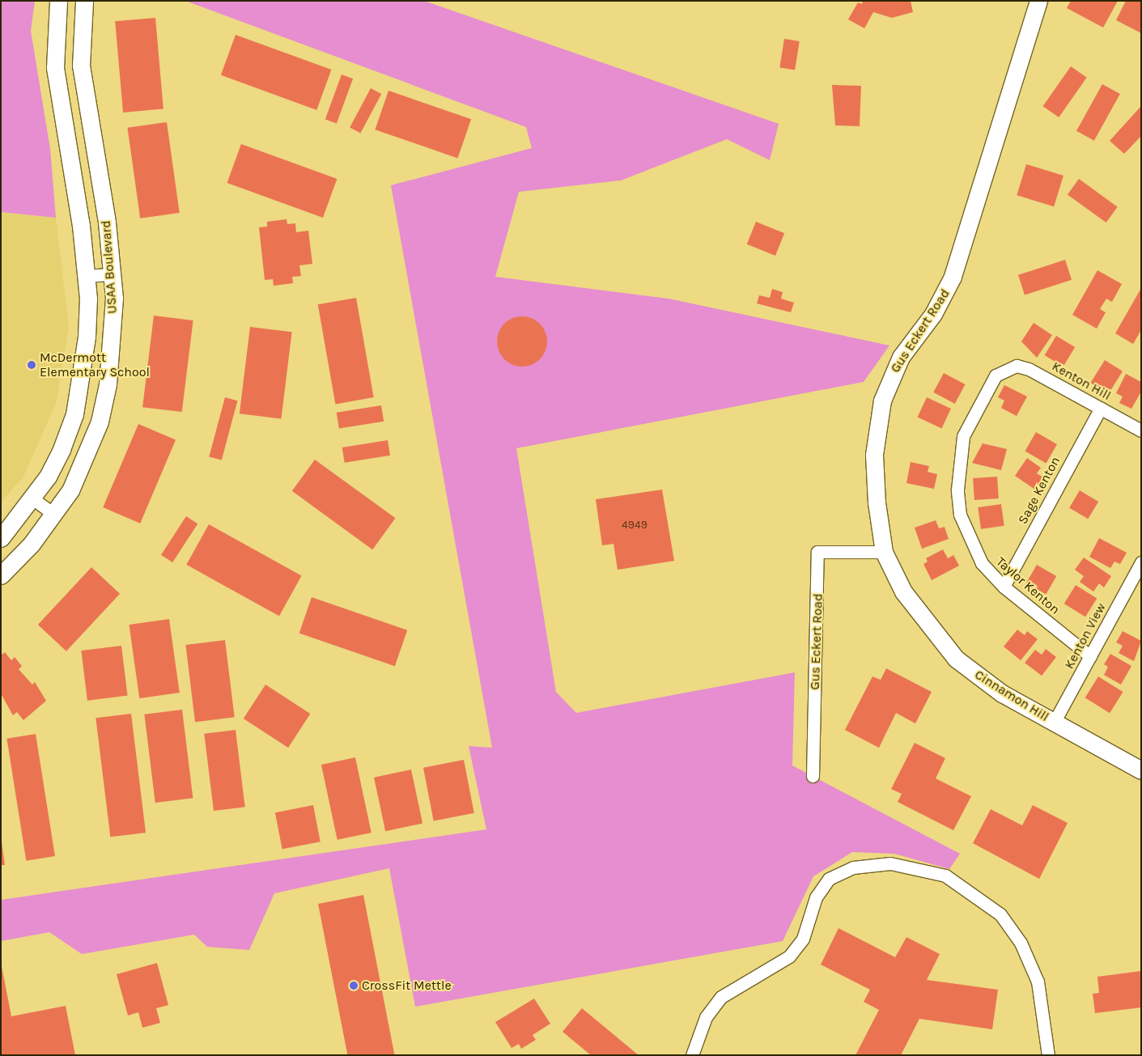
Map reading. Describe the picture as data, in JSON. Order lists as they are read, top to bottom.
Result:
{
  "streets": {
    "street": [
      "USAA Boulevard",
      "Gus Eckert Road",
      "Kenton Hill",
      "Sage Kenton",
      "Taylor Kenton",
      "Kenton View",
      "Cinnamon Hill"
    ]
  },
  "crossings": [
    ["Gus Eckert Road", "Cinnamon Hill"],
    ["Kenton Hill", "Sage Kenton"],
    ["Kenton Hill", "Taylor Kenton"],
    ["Sage Kenton", "Taylor Kenton"],
    ["Taylor Kenton", "Kenton View"],
    ["Kenton View", "Cinnamon Hill"]
  ],
  "places": ["McDermott Elementary School", "CrossFit Mettle"],
  "house_numbers": ["4949"]
}
